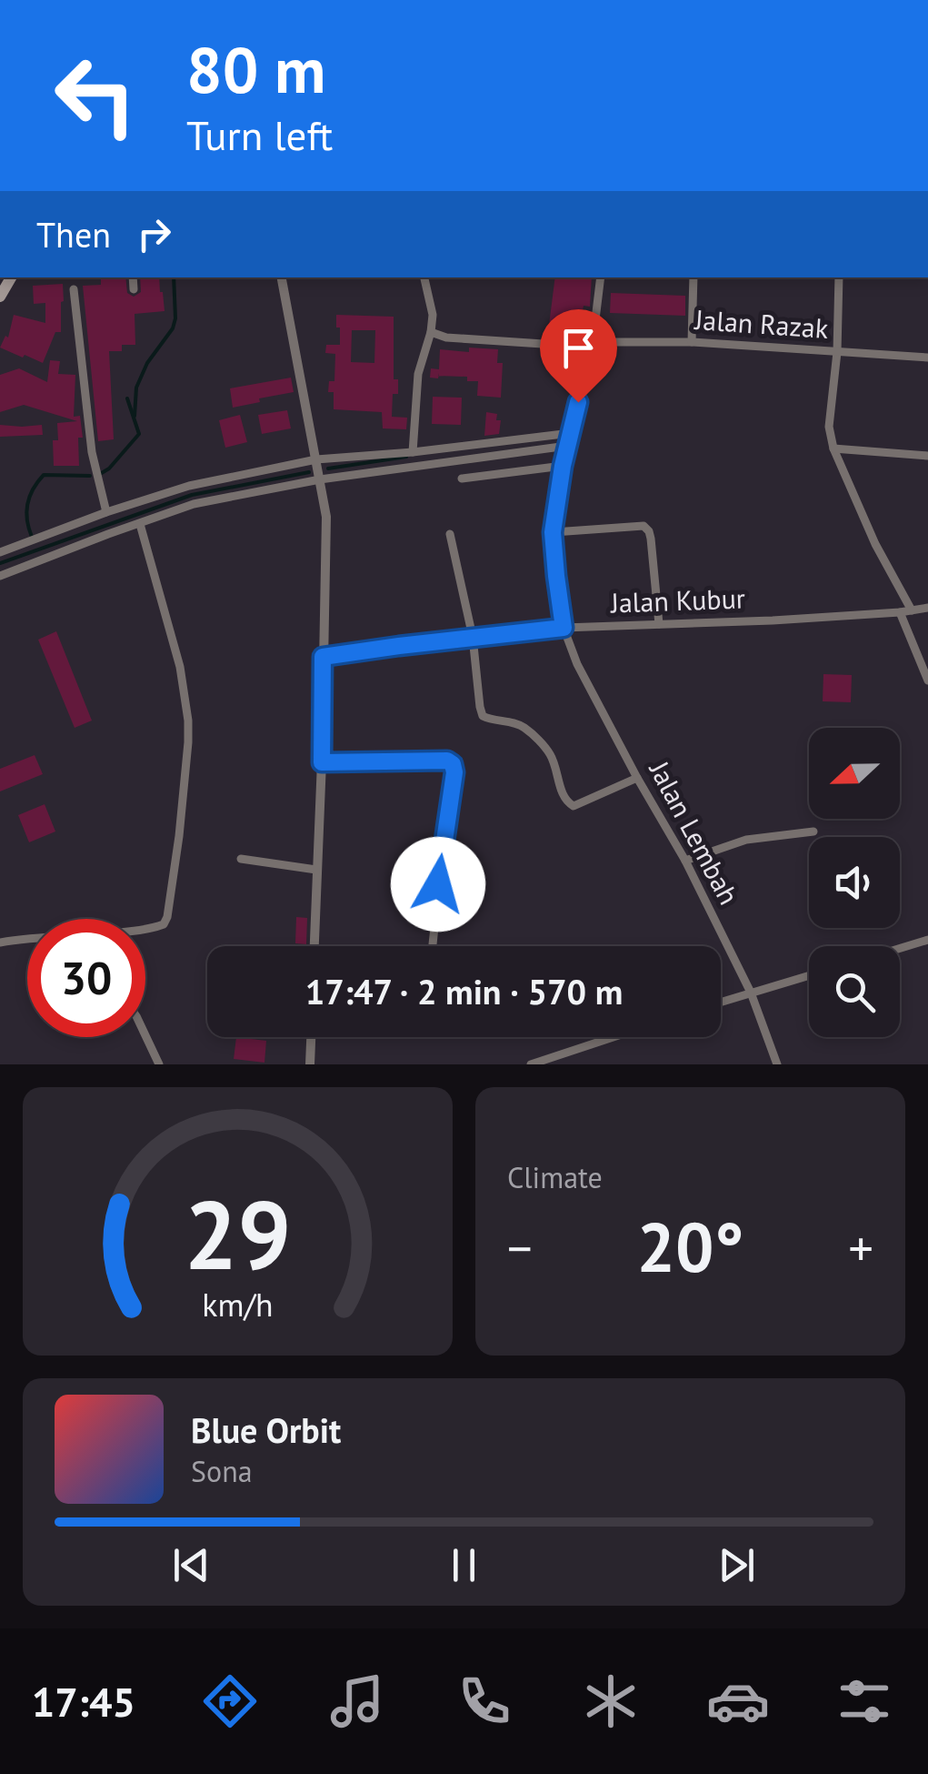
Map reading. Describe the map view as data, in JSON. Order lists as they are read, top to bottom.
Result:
{
  "streets": {
    "street": ["Jalan Razak", "Jalan Kubur", "Jalan Lembah"]
  },
  "crossings": [
    ["Jalan Razak", "Jalan Lembah"],
    ["Jalan Kubur", "Jalan Lembah"]
  ],
  "north": "left",
  "page": {
    "turn": ["80 m", "Turn left"],
    "then": "Then",
    "limit": "30",
    "trip": "17:47 · 2 min · 570 m",
    "tile": "Climate",
    "heat": ["−", "20°", "+"],
    "song": ["Blue Orbit", "Sona"],
    "tabs": "17:45",
    "gauge": ["29", "km/h"]
  }
}
